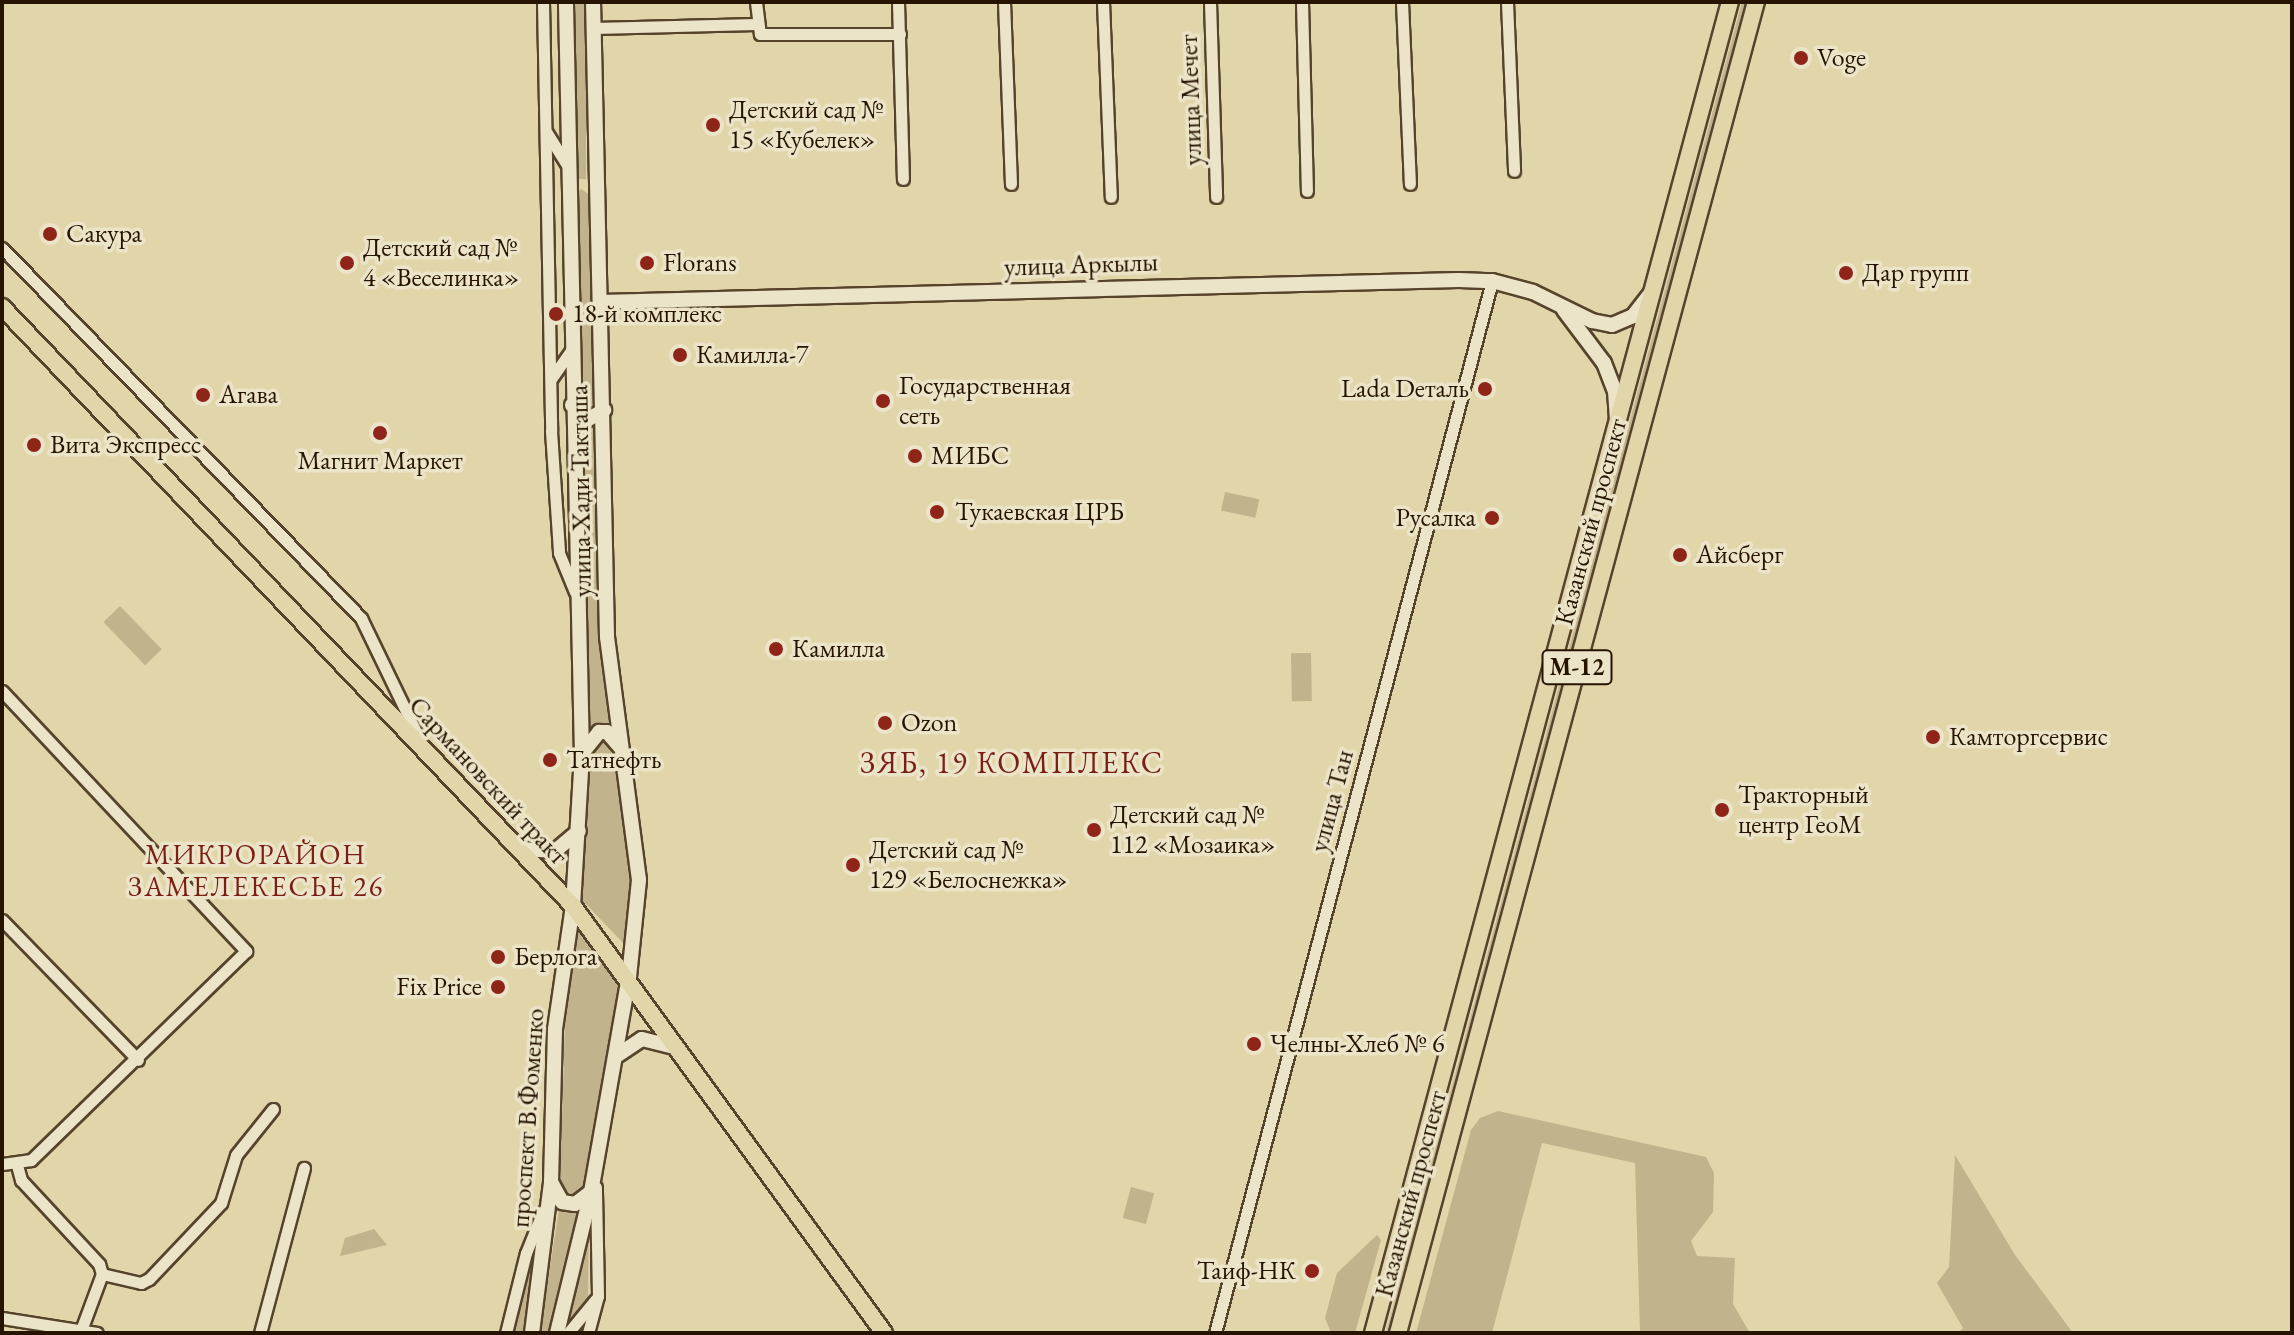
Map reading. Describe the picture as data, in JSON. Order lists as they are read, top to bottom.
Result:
{
  "streets": {
    "main road": [
      "улица Аркылы",
      "улица Хади Такташа",
      "Казанский проспект",
      "М-12",
      "Сармановский тракт",
      "проспект В.Фоменко"
    ],
    "street": ["улица Мечет", "улица Тан"]
  },
  "crossings": [
    ["улица Аркылы", "улица Хади Такташа"],
    ["улица Аркылы", "Казанский проспект"],
    ["улица Аркылы", "улица Тан"],
    ["улица Хади Такташа", "Сармановский тракт"],
    ["улица Хади Такташа", "проспект В.Фоменко"],
    ["Сармановский тракт", "проспект В.Фоменко"]
  ],
  "districts": ["ЗЯБ, 19 КОМПЛЕКС", "МИКРОРАЙОН ЗАМЕЛЕКЕСЬЕ 26"],
  "places": [
    "Voge",
    "Детский сад № 15 «Кубелек»",
    "Сакура",
    "Детский сад № 4 «Веселинка»",
    "Florans",
    "Дар групп",
    "18-й комплекс",
    "Камилла-7",
    "Lada Dеталь",
    "Агава",
    "Государственная сеть",
    "Магнит Маркет",
    "Вита Экспресс",
    "МИБС",
    "Тукаевская ЦРБ",
    "Русалка",
    "Айсберг",
    "Камилла",
    "Ozon",
    "Камторгсервис",
    "Татнефть",
    "Тракторный центр ГеоМ",
    "Детский сад № 112 «Мозаика»",
    "Детский сад № 129 «Белоснежка»",
    "Берлога",
    "Fix Price",
    "Челны-Хлеб № 6",
    "Таиф-НК"
  ]
}
